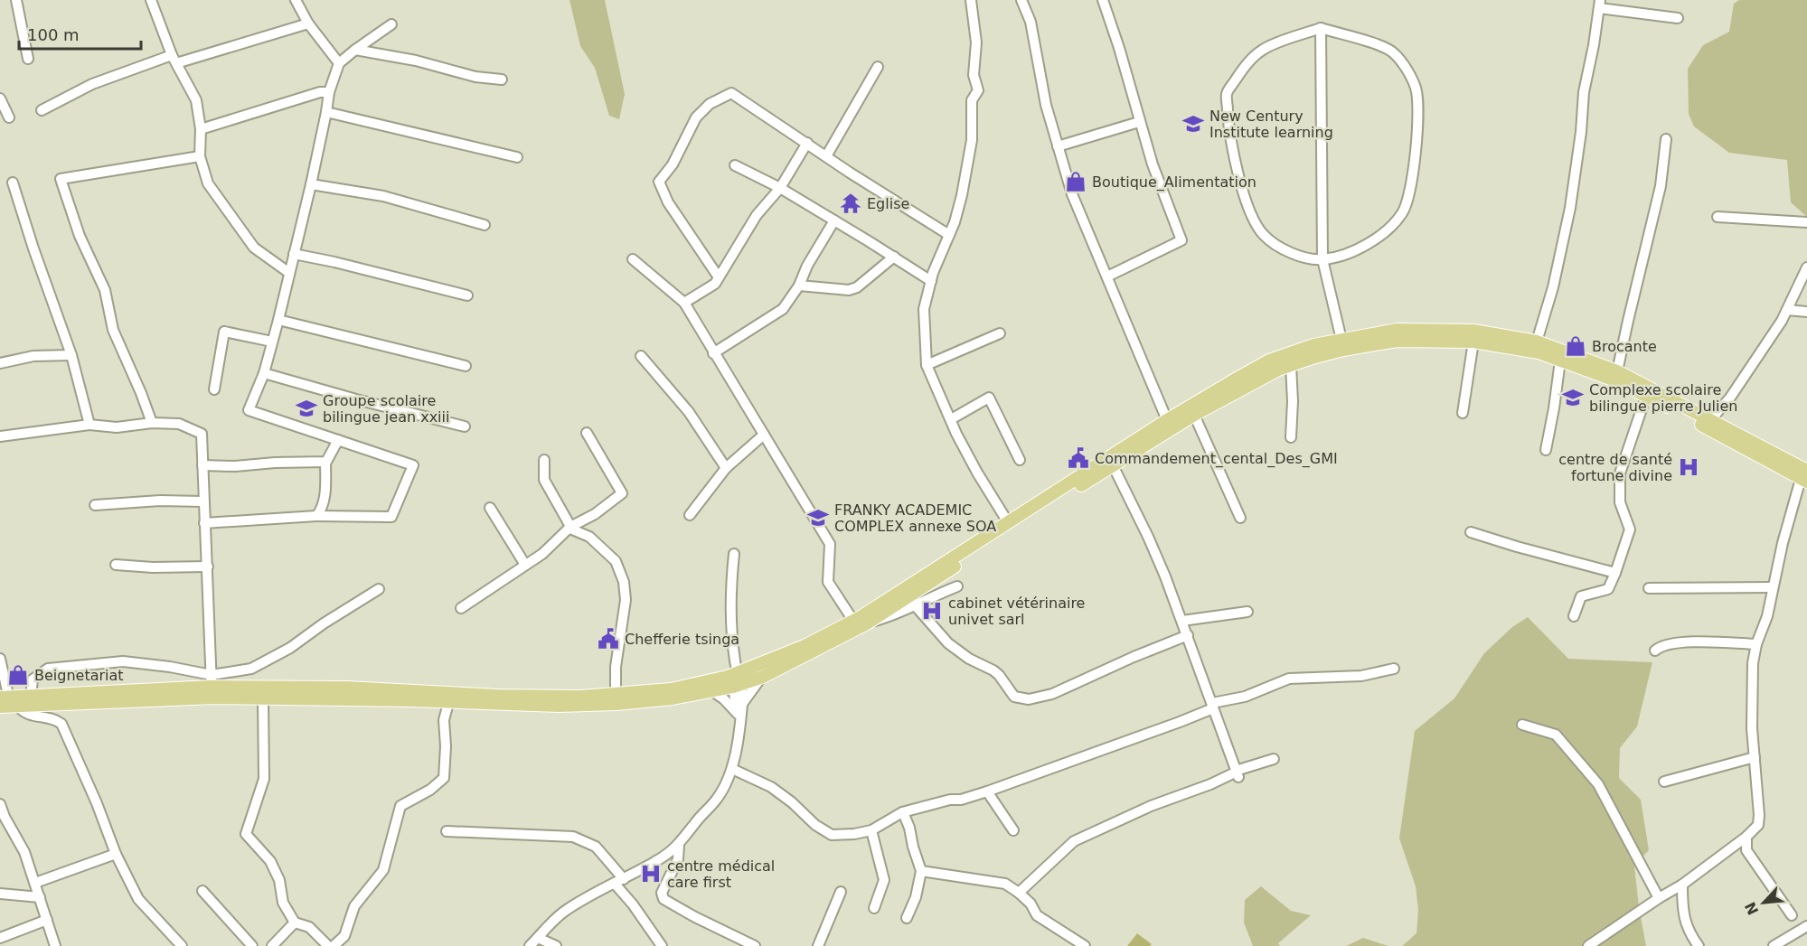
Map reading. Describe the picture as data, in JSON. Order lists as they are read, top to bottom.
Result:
{
  "places": {
    "school or university": [
      "New Century Institute learning",
      "Complexe scolaire bilingue pierre Julien",
      "Groupe scolaire bilingue jean xxiii",
      "FRANKY ACADEMIC COMPLEX annexe SOA"
    ],
    "shop": ["Boutique_Alimentation", "Brocante", "Beignetariat"],
    "temple": ["Eglise"],
    "public building": ["Commandement_cental_Des_GMI", "Chefferie tsinga"],
    "hospital": ["centre de santé fortune divine", "cabinet vétérinaire univet sarl", "centre médical care first"]
  },
  "scale_bar": "100 m",
  "north": "bottom left"
}
